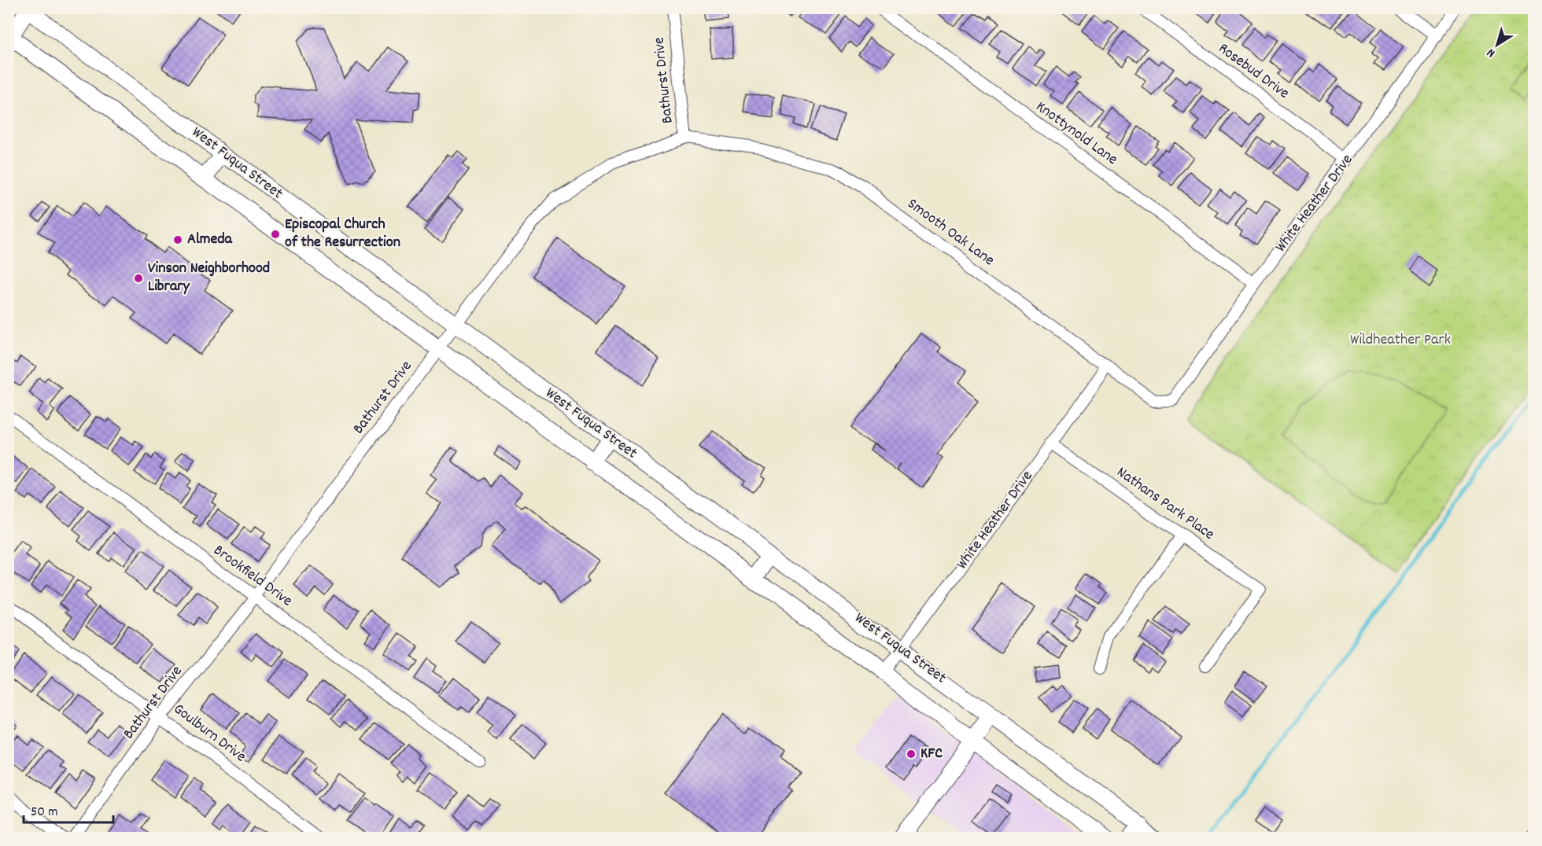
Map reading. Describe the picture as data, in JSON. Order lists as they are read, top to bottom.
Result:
{
  "streets": {
    "main road": ["West Fuqua Street"],
    "street": [
      "Rosebud Drive",
      "Bathurst Drive",
      "Knottynold Lane",
      "White Heather Drive",
      "Smooth Oak Lane",
      "Nathans Park Place",
      "Brookfield Drive",
      "Goulburn Drive"
    ]
  },
  "crossings": [
    ["Rosebud Drive", "White Heather Drive"],
    ["Bathurst Drive", "West Fuqua Street"],
    ["Bathurst Drive", "Smooth Oak Lane"],
    ["Bathurst Drive", "Brookfield Drive"],
    ["Bathurst Drive", "Goulburn Drive"],
    ["Knottynold Lane", "White Heather Drive"],
    ["West Fuqua Street", "White Heather Drive"],
    ["White Heather Drive", "Smooth Oak Lane"],
    ["White Heather Drive", "Nathans Park Place"]
  ],
  "parks": ["Wildheather Park"],
  "places": [
    "Episcopal Church of the Resurrection",
    "Almeda",
    "Vinson Neighborhood Library",
    "KFC"
  ],
  "scale_bar": "50 m",
  "north": "bottom left"
}
